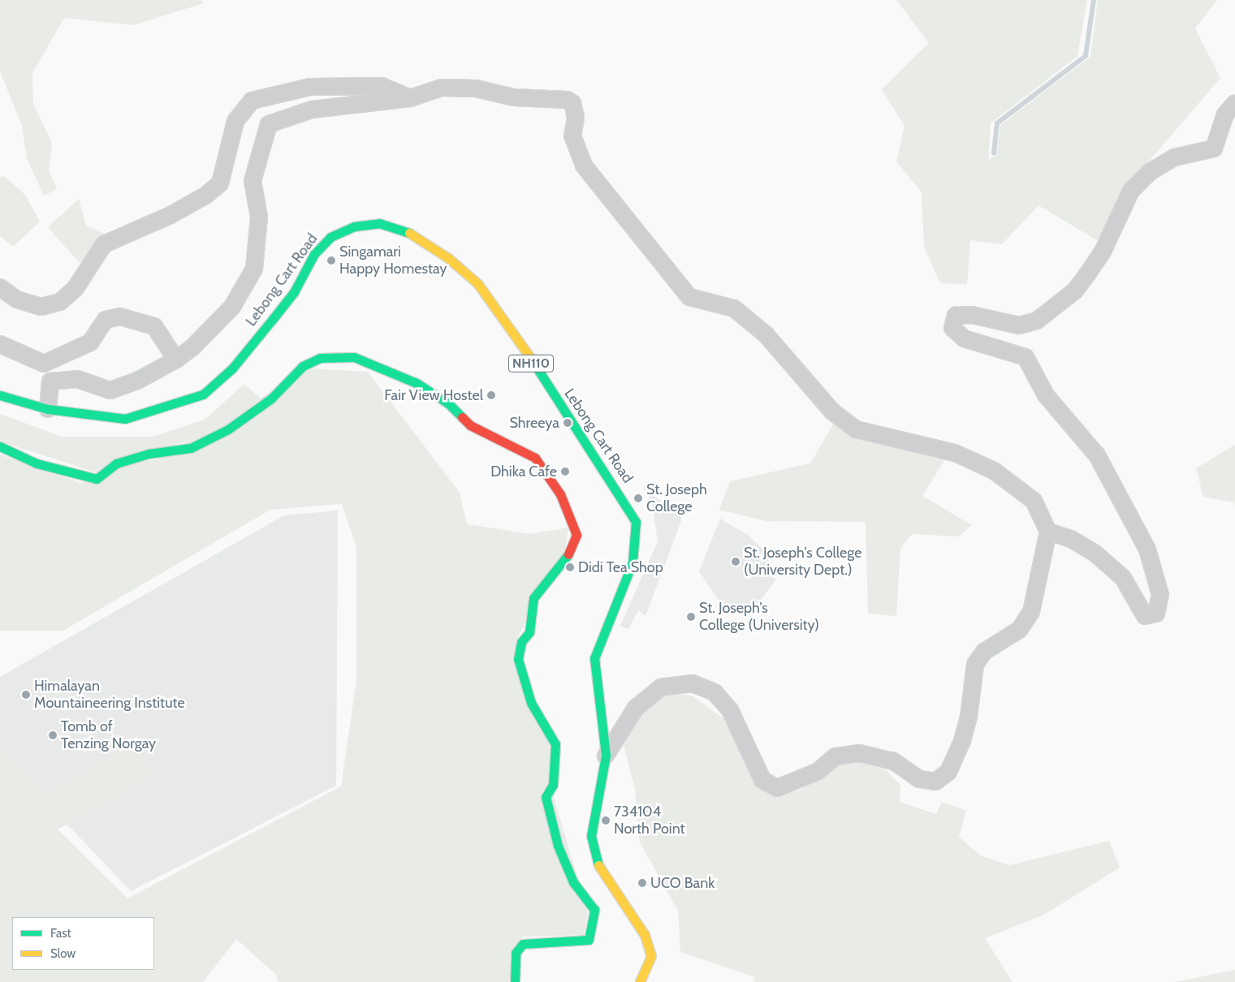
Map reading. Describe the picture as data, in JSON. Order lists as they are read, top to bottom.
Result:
{
  "streets": {
    "main road": ["Lebong Cart Road", "NH110"]
  },
  "places": [
    "Singamari Happy Homestay",
    "Fair View Hostel",
    "Shreeya",
    "Dhika Cafe",
    "St. Joseph College",
    "St. Joseph's College (University Dept.)",
    "Didi Tea Shop",
    "St. Joseph's College (University)",
    "Himalayan Mountaineering Institute",
    "Tomb of Tenzing Norgay",
    "734104 North Point",
    "UCO Bank"
  ],
  "legend": ["Fast", "Slow"]
}
